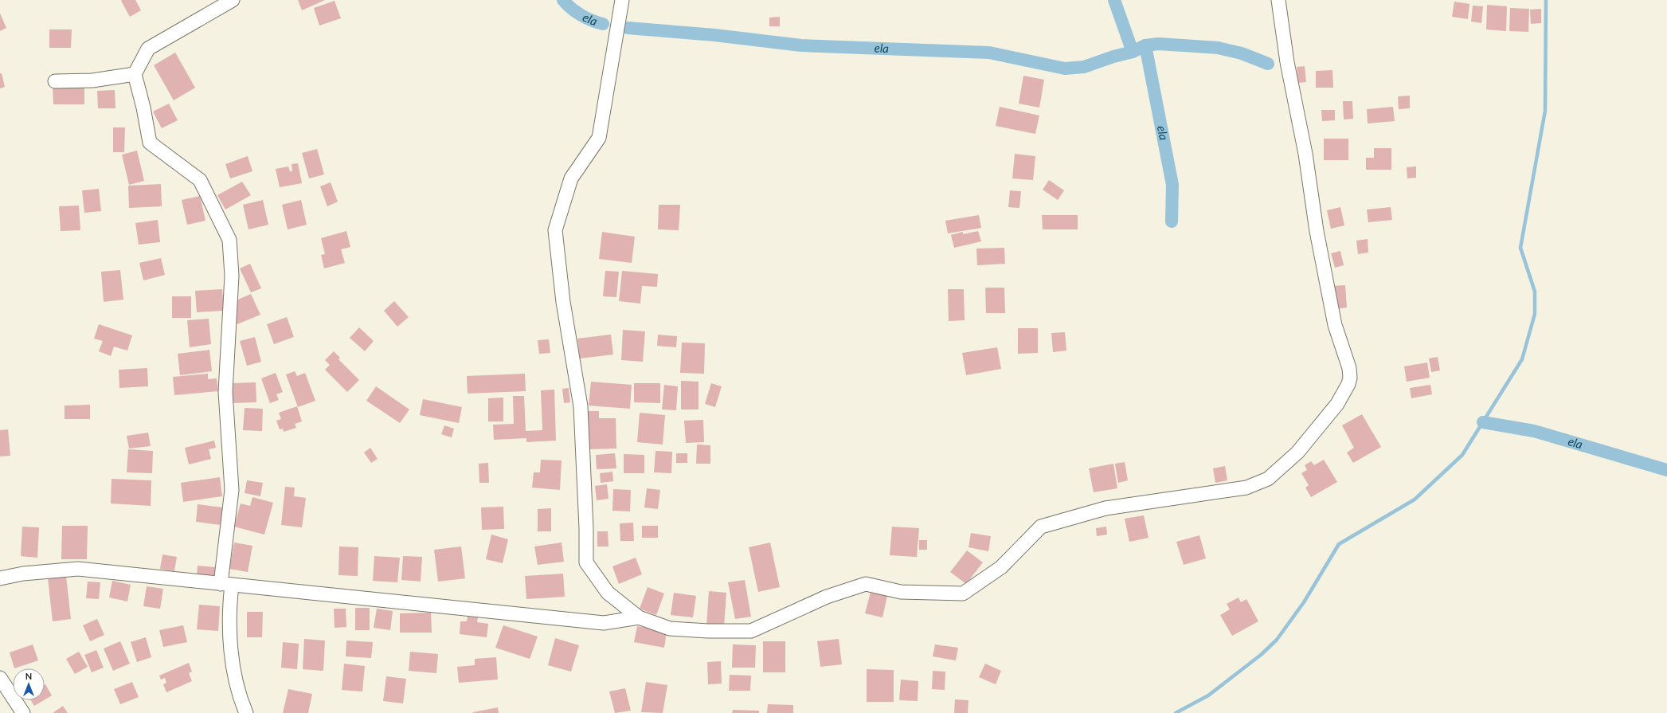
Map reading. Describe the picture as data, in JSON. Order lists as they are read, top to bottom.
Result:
{
  "water": ["ela"],
  "north": "top"
}
